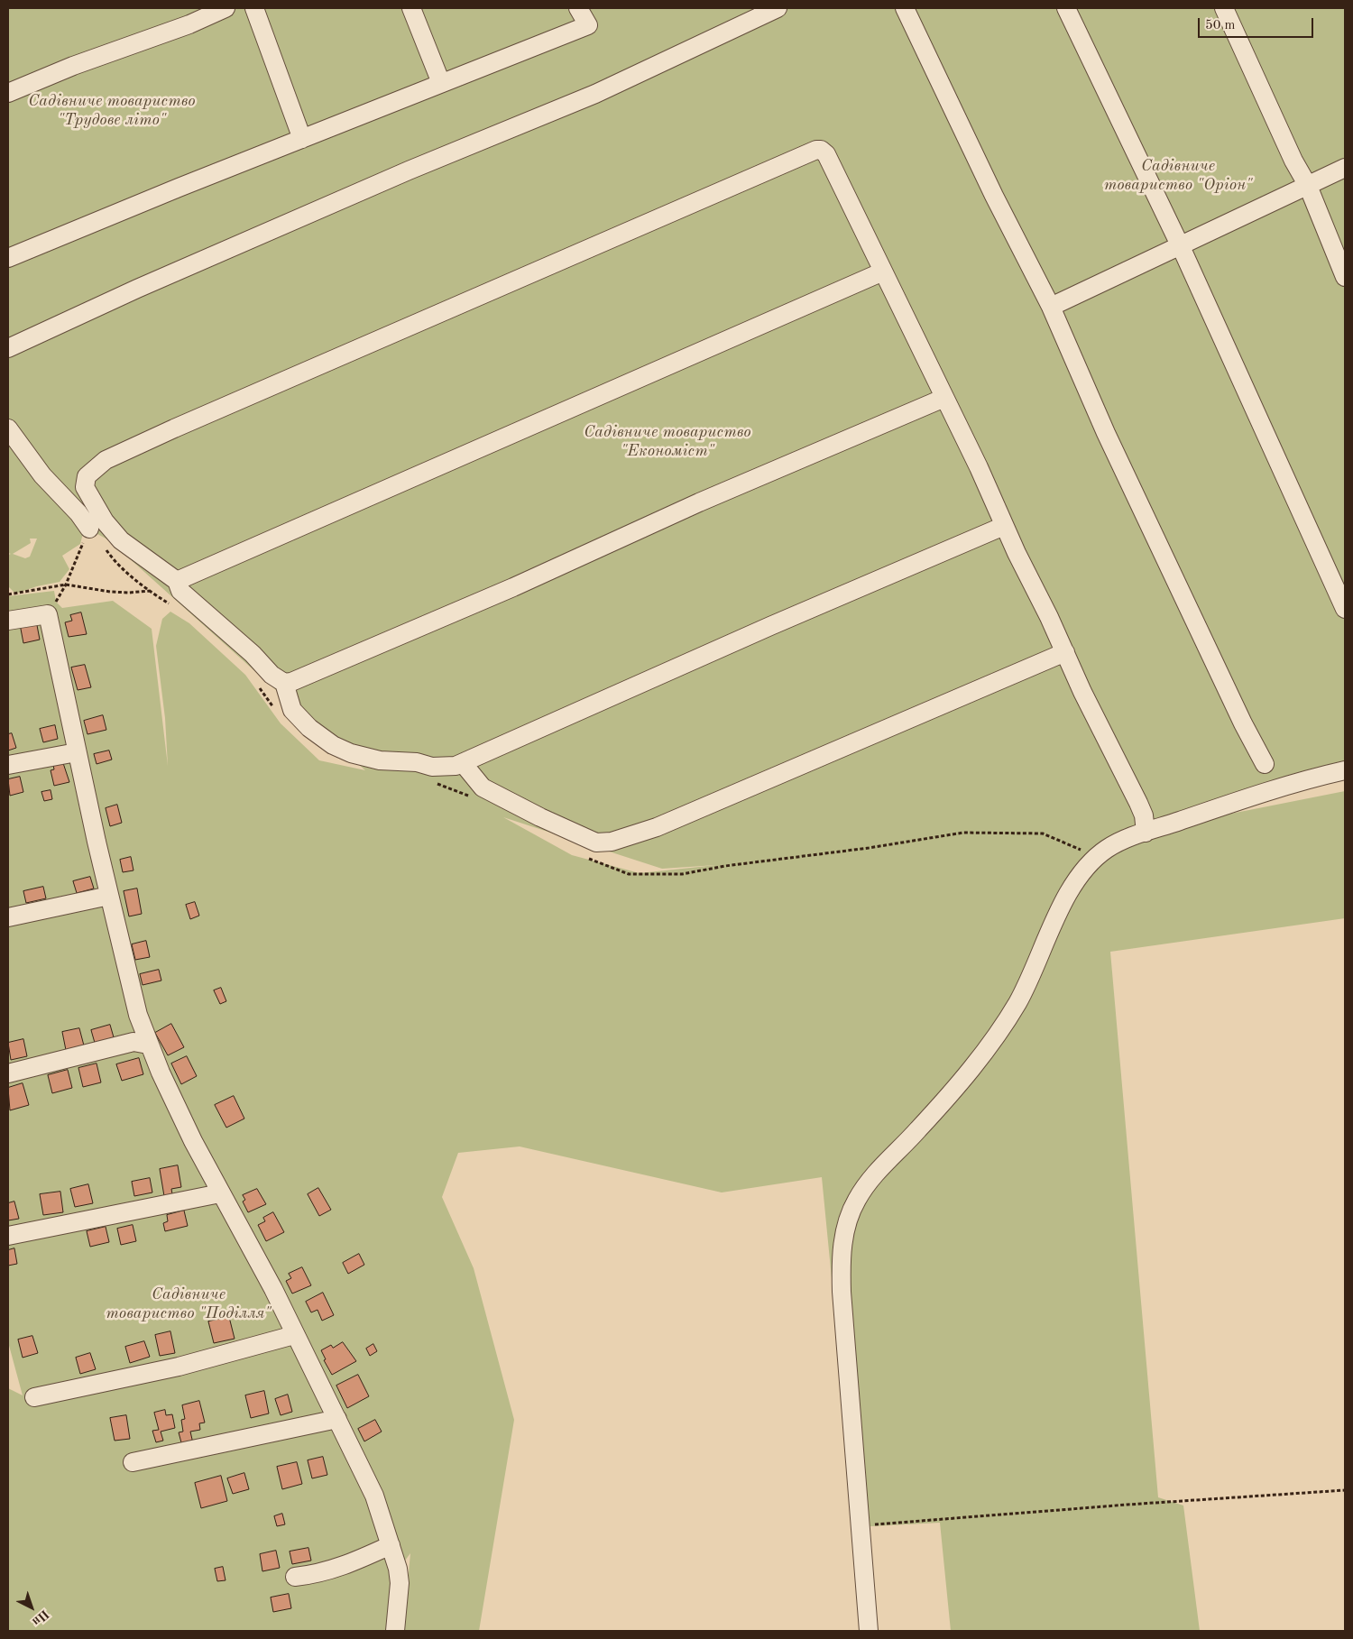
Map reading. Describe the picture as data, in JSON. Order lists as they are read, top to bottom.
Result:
{
  "parks": [
    "Садівниче товариство \"Трудове літо\"",
    "Садівниче товариство \"Оріон\"",
    "Садівниче товариство \"Економіст\"",
    "Садівниче товариство \"Поділля\""
  ],
  "scale_bar": "50 m",
  "north": "bottom right"
}
